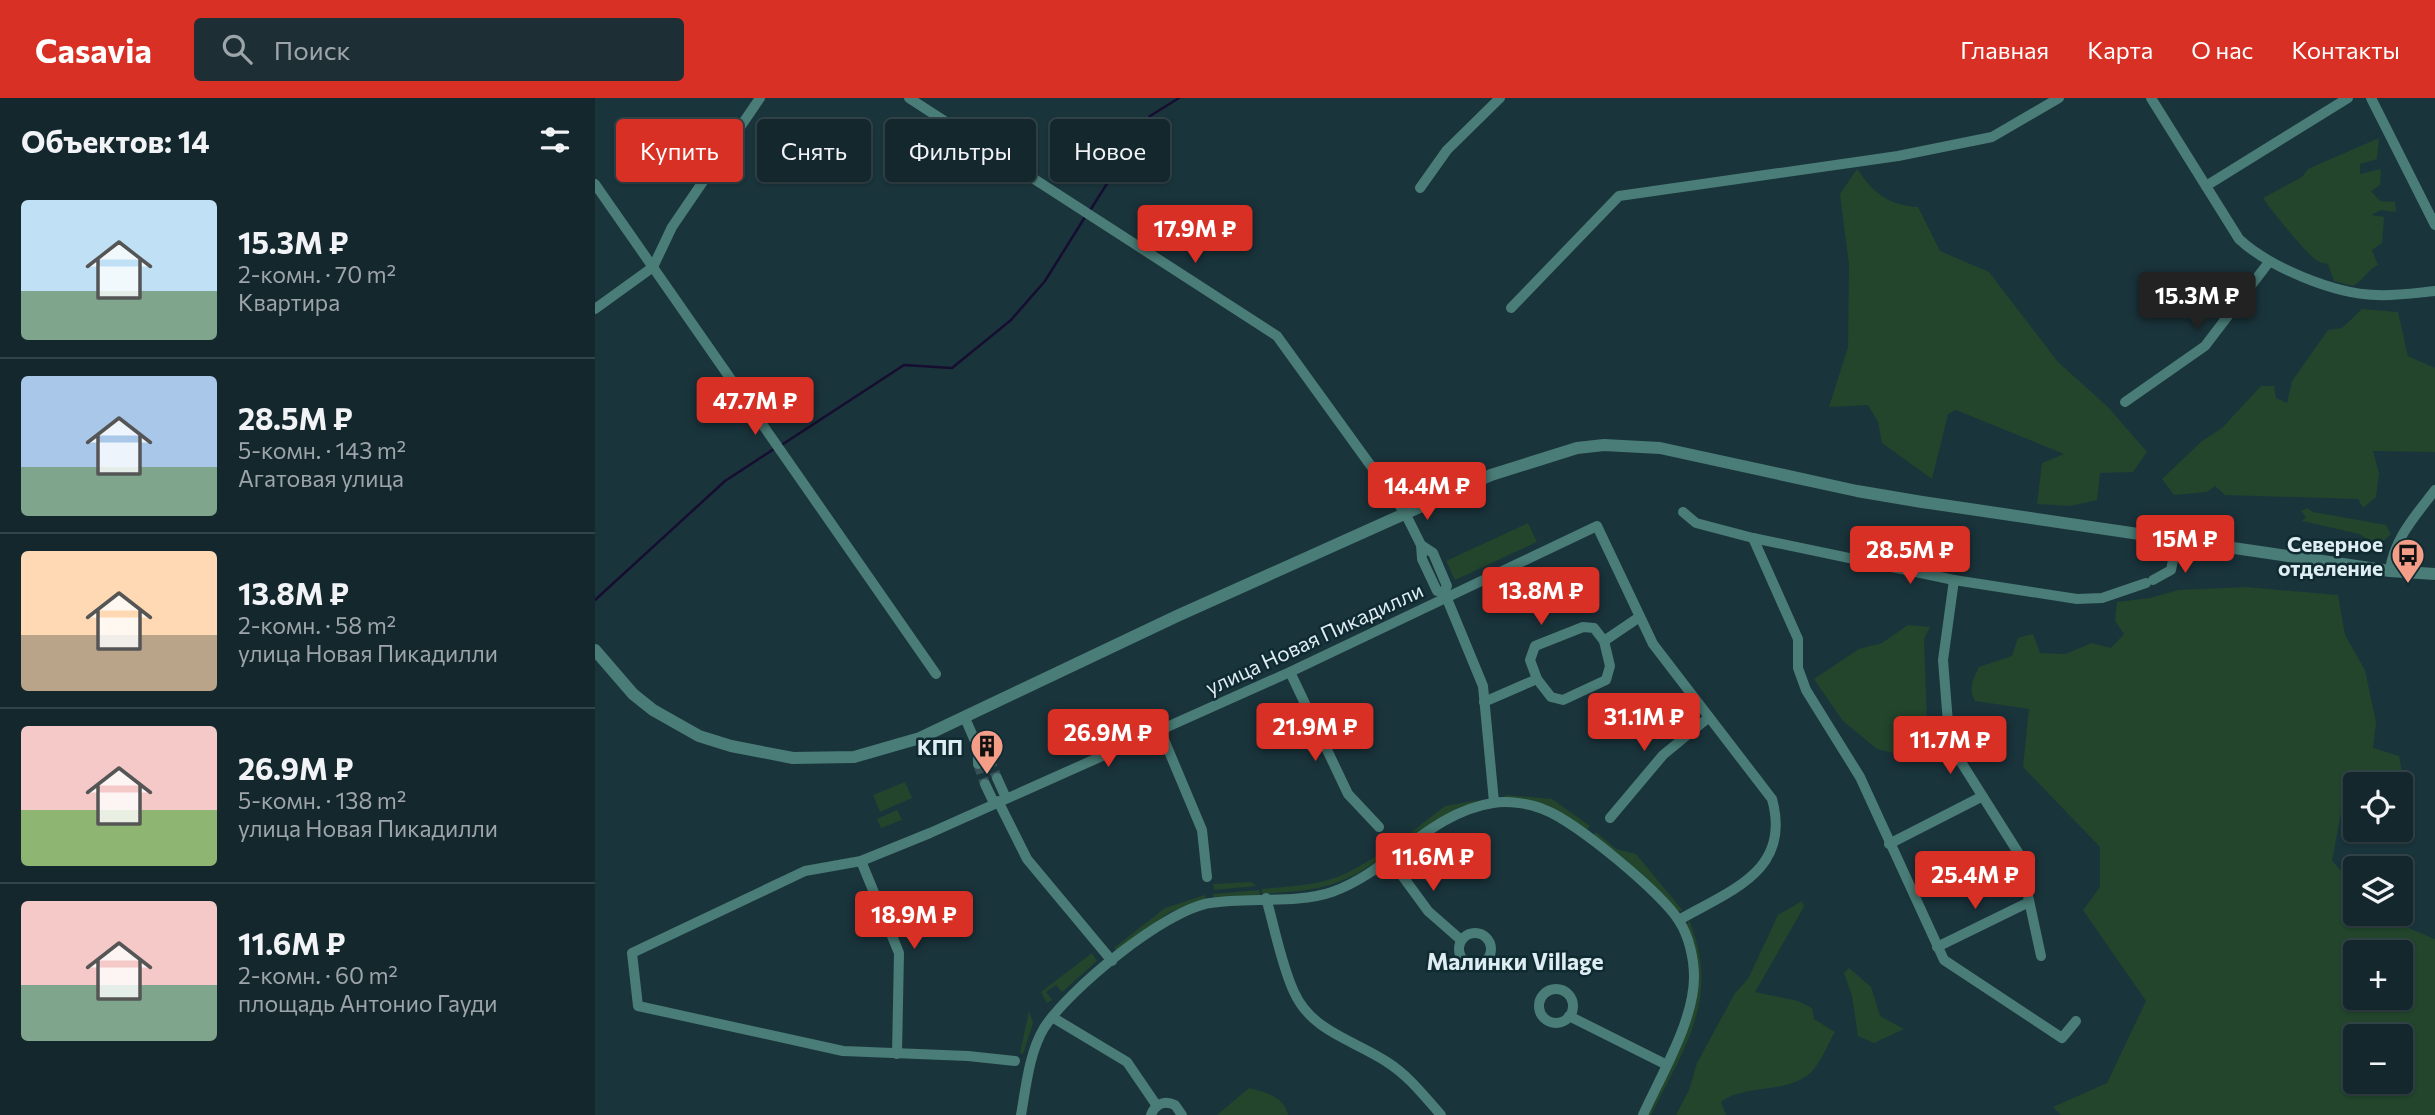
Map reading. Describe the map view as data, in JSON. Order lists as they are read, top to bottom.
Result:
{
  "streets": {
    "street": ["улица Новая Пикадилли"]
  },
  "districts": ["Малинки Village"],
  "places": {
    "bus stop": ["Северное отделение"],
    "building": ["КПП"]
  },
  "page": {
    "header": "Casavia",
    "search": "Поиск",
    "nav": [
      "Главная",
      "Карта",
      "О нас",
      "Контакты"
    ],
    "heading": "Объектов: 14",
    "chip": [
      "Купить",
      "Снять",
      "Фильтры",
      "Новое"
    ],
    "list": [
      {
        "name": "15.3M ₽",
        "note": "2-комн. · 70 m² · Квартира"
      },
      {
        "name": "28.5M ₽",
        "note": "5-комн. · 143 m² · Агатовая улица"
      },
      {
        "name": "13.8M ₽",
        "note": "2-комн. · 58 m² · улица Новая Пикадилли"
      },
      {
        "name": "26.9M ₽",
        "note": "5-комн. · 138 m² · улица Новая Пикадилли"
      },
      {
        "name": "11.6M ₽",
        "note": "2-комн. · 60 m² · площадь Антонио Гауди"
      }
    ],
    "price": [
      "17.9M ₽",
      "15.3M ₽",
      "47.7M ₽",
      "14.4M ₽",
      "15M ₽",
      "28.5M ₽",
      "13.8M ₽",
      "31.1M ₽",
      "21.9M ₽",
      "26.9M ₽",
      "11.7M ₽",
      "11.6M ₽",
      "25.4M ₽",
      "18.9M ₽"
    ],
    "map_buttons": ["+", "−"]
  }
}
